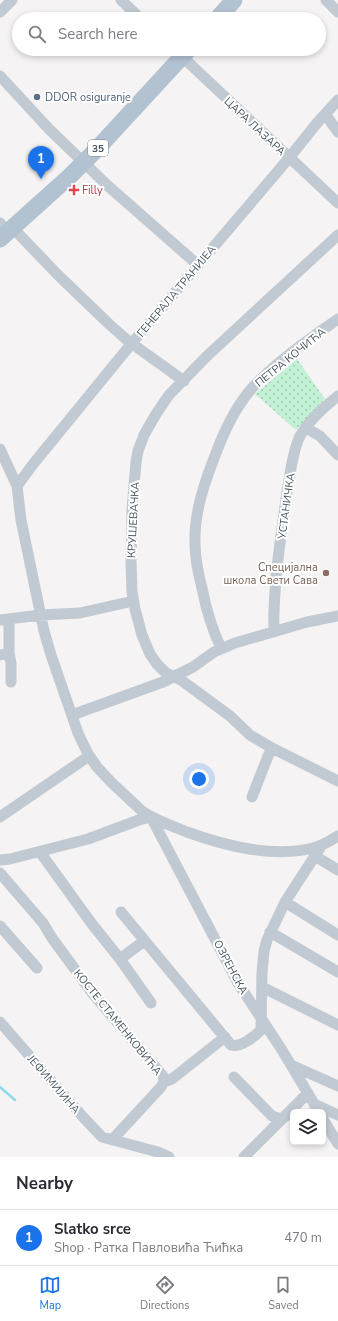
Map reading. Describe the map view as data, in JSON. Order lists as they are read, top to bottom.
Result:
{
  "streets": {
    "main road": ["35"],
    "street": [
      "ЦАРА ЛАЗАРА",
      "ГЕНЕРАЛА ТРАНИЈЕА",
      "ПЕТРА КОЧИЋА",
      "УСТАНИЧКА",
      "КРУШЕВАЧКА",
      "ОЗРЕНСКА",
      "КОСТЕ СТАМЕНКОВИЋА",
      "ЈЕФИМИЈИНА"
    ]
  },
  "crossings": [
    ["ЦАРА ЛАЗАРА", "ГЕНЕРАЛА ТРАНИЈЕА"],
    ["КОСТЕ СТАМЕНКОВИЋА", "ЈЕФИМИЈИНА"]
  ],
  "places": {
    "other": ["DDOR osiguranje", "Специјална школа Свети Сава"],
    "health": ["Filly"]
  },
  "page": {
    "search": "Search here",
    "pins": "1",
    "heading": "Nearby",
    "list": [
      {
        "mark": "1",
        "name": "Slatko srce",
        "note": "Shop · Ратка Павловића Ћићка",
        "value": "470 m"
      }
    ],
    "nav": ["Map", "Directions", "Saved"]
  }
}
